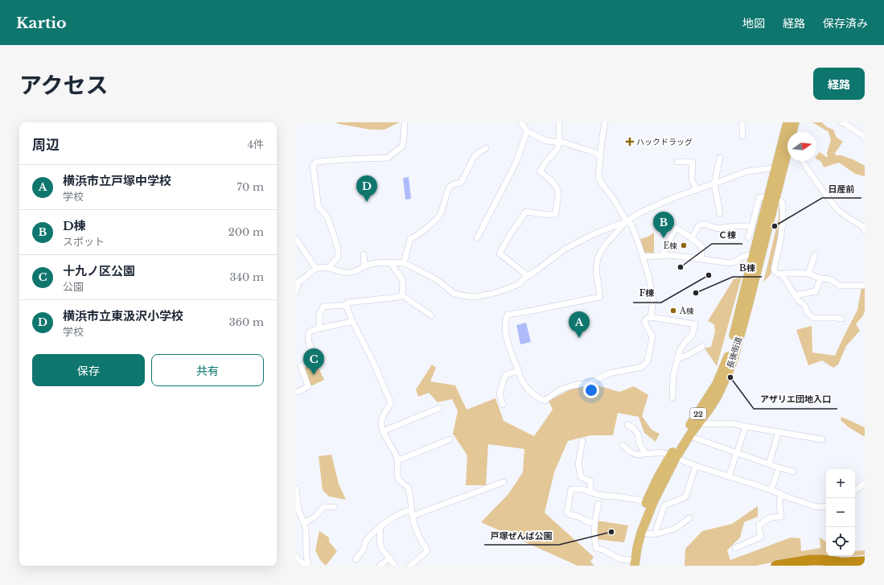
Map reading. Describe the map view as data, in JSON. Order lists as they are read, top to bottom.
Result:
{
  "streets": {
    "main road": ["長後街道", "22"]
  },
  "places": {
    "health": ["ハックドラッグ"],
    "other": [
      "日産前",
      "E棟",
      "Ｃ棟",
      "F棟",
      "B棟",
      "A棟",
      "アザリエ団地入口",
      "戸塚ぜんば公園"
    ]
  },
  "north": "right",
  "page": {
    "header": "Kartio",
    "nav": ["地図", "経路", "保存済み"],
    "title": "アクセス",
    "buttons": [
      "経路",
      ["保存", "共有"]
    ],
    "heading": ["周辺", "4件"],
    "list": [
      {
        "mark": "A",
        "name": "横浜市立戸塚中学校",
        "note": "学校",
        "value": "70 m"
      },
      {
        "mark": "B",
        "name": "D棟",
        "note": "スポット",
        "value": "200 m"
      },
      {
        "mark": "C",
        "name": "十九ノ区公園",
        "note": "公園",
        "value": "340 m"
      },
      {
        "mark": "D",
        "name": "横浜市立東汲沢小学校",
        "note": "学校",
        "value": "360 m"
      }
    ],
    "pins": [
      "D",
      "B",
      "A",
      "C"
    ],
    "map_buttons": ["+", "−"]
  }
}
